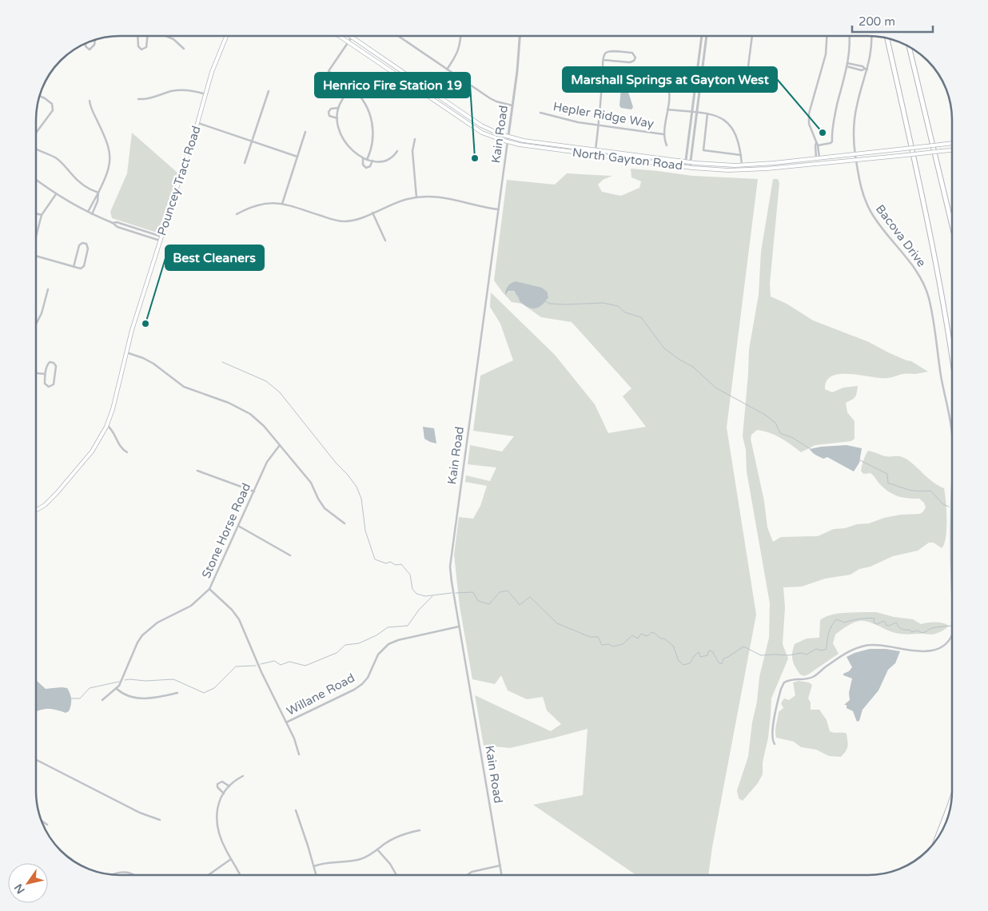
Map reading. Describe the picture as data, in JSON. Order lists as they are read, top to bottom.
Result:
{
  "streets": {
    "main road": ["North Gayton Road", "Pouncey Tract Road"],
    "street": [
      "Hepler Ridge Way",
      "Kain Road",
      "Bacova Drive",
      "Stone Horse Road",
      "Willane Road"
    ]
  },
  "crossings": [
    ["Kain Road", "North Gayton Road"],
    ["Kain Road", "Willane Road"],
    ["North Gayton Road", "Bacova Drive"]
  ],
  "places": ["Marshall Springs at Gayton West", "Henrico Fire Station 19", "Best Cleaners"],
  "scale_bar": "200 m",
  "north": "bottom left"
}
